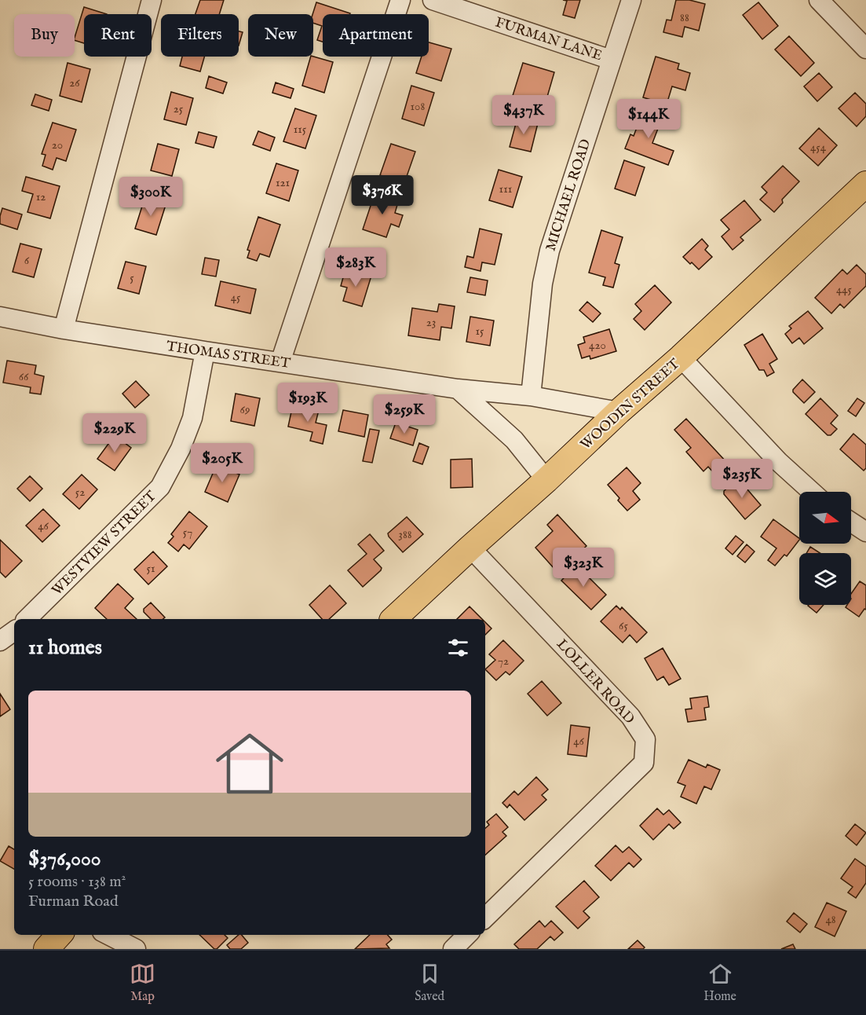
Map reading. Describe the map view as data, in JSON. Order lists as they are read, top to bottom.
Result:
{
  "streets": {
    "main road": ["WOODIN STREET"],
    "street": [
      "FURMAN LANE",
      "MICHAEL ROAD",
      "THOMAS STREET",
      "WESTVIEW STREET",
      "LOLLER ROAD"
    ]
  },
  "crossings": [
    ["FURMAN LANE", "MICHAEL ROAD"],
    ["MICHAEL ROAD", "THOMAS STREET"],
    ["THOMAS STREET", "WOODIN STREET"],
    ["THOMAS STREET", "WESTVIEW STREET"],
    ["WOODIN STREET", "LOLLER ROAD"]
  ],
  "house_numbers": [
    "88",
    "26",
    "108",
    "25",
    "115",
    "20",
    "454",
    "121",
    "111",
    "12",
    "6",
    "5",
    "445",
    "45",
    "23",
    "15",
    "420",
    "66",
    "69",
    "52",
    "46",
    "57",
    "388",
    "51",
    "65",
    "72",
    "46",
    "48"
  ],
  "north": "right",
  "page": {
    "chip": [
      "Buy",
      "Rent",
      "Filters",
      "New",
      "Apartment"
    ],
    "price": [
      "$437K",
      "$144K",
      "$376K",
      "$300K",
      "$283K",
      "$193K",
      "$259K",
      "$229K",
      "$205K",
      "$235K",
      "$323K"
    ],
    "heading": "11 homes",
    "list": [
      {
        "name": "$376,000",
        "note": "5 rooms · 138 m² · Furman Road"
      }
    ],
    "tabs": ["Map", "Saved", "Home"]
  }
}
